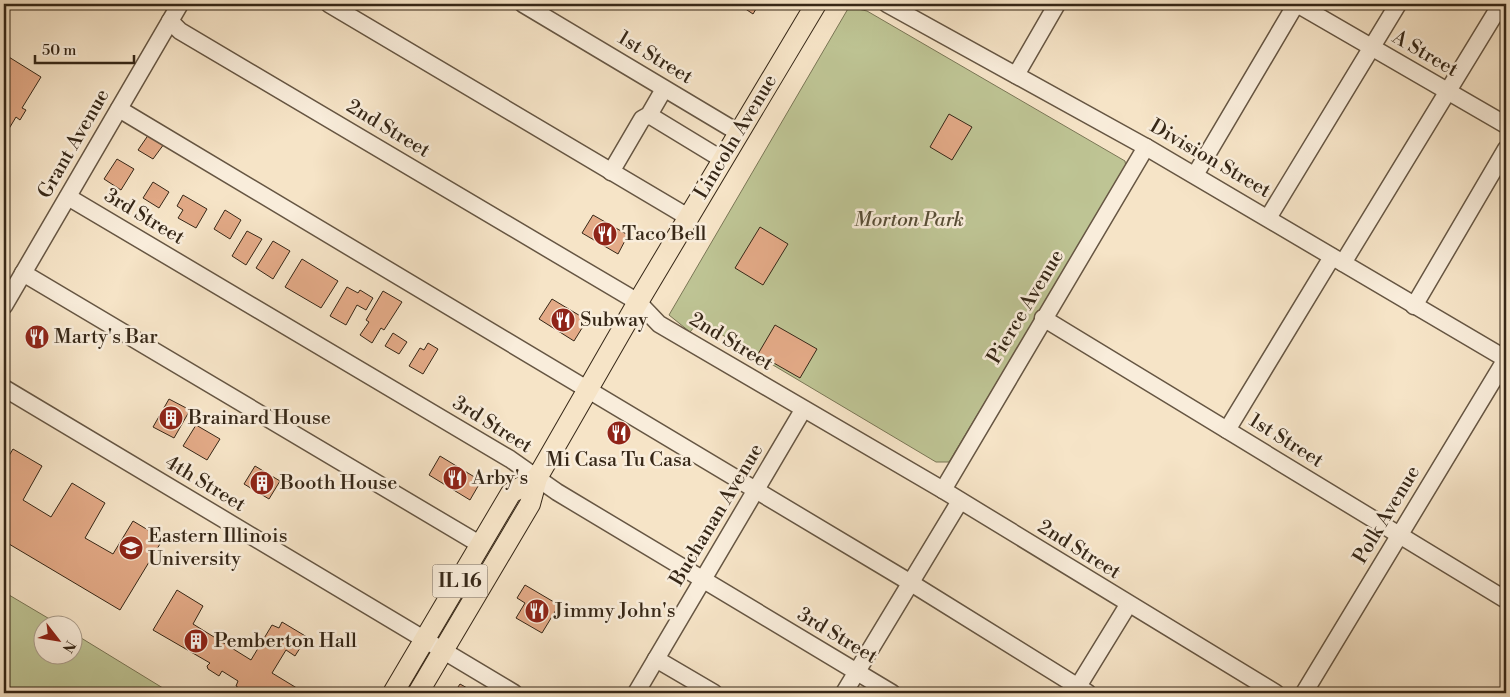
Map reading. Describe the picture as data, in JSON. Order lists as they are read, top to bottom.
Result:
{
  "streets": {
    "main road": ["Lincoln Avenue", "IL 16"],
    "street": [
      "A Street",
      "1st Street",
      "2nd Street",
      "Grant Avenue",
      "Division Street",
      "3rd Street",
      "Pierce Avenue",
      "4th Street",
      "Buchanan Avenue",
      "Polk Avenue"
    ]
  },
  "crossings": [
    ["1st Street", "Lincoln Avenue"],
    ["1st Street", "Pierce Avenue"],
    ["1st Street", "Polk Avenue"],
    ["2nd Street", "Lincoln Avenue"],
    ["2nd Street", "Grant Avenue"],
    ["2nd Street", "Pierce Avenue"],
    ["2nd Street", "Buchanan Avenue"],
    ["Lincoln Avenue", "3rd Street"],
    ["Lincoln Avenue", "4th Street"],
    ["Grant Avenue", "3rd Street"],
    ["Division Street", "Pierce Avenue"],
    ["Division Street", "Polk Avenue"],
    ["3rd Street", "Buchanan Avenue"]
  ],
  "parks": ["Morton Park"],
  "places": {
    "restaurant": [
      "Taco Bell",
      "Subway",
      "Marty's Bar",
      "Mi Casa Tu Casa",
      "Arby's",
      "Jimmy John's"
    ],
    "building": ["Brainard House", "Booth House", "Pemberton Hall"],
    "school or university": ["Eastern Illinois University"]
  },
  "scale_bar": "50 m",
  "north": "bottom right"
}
